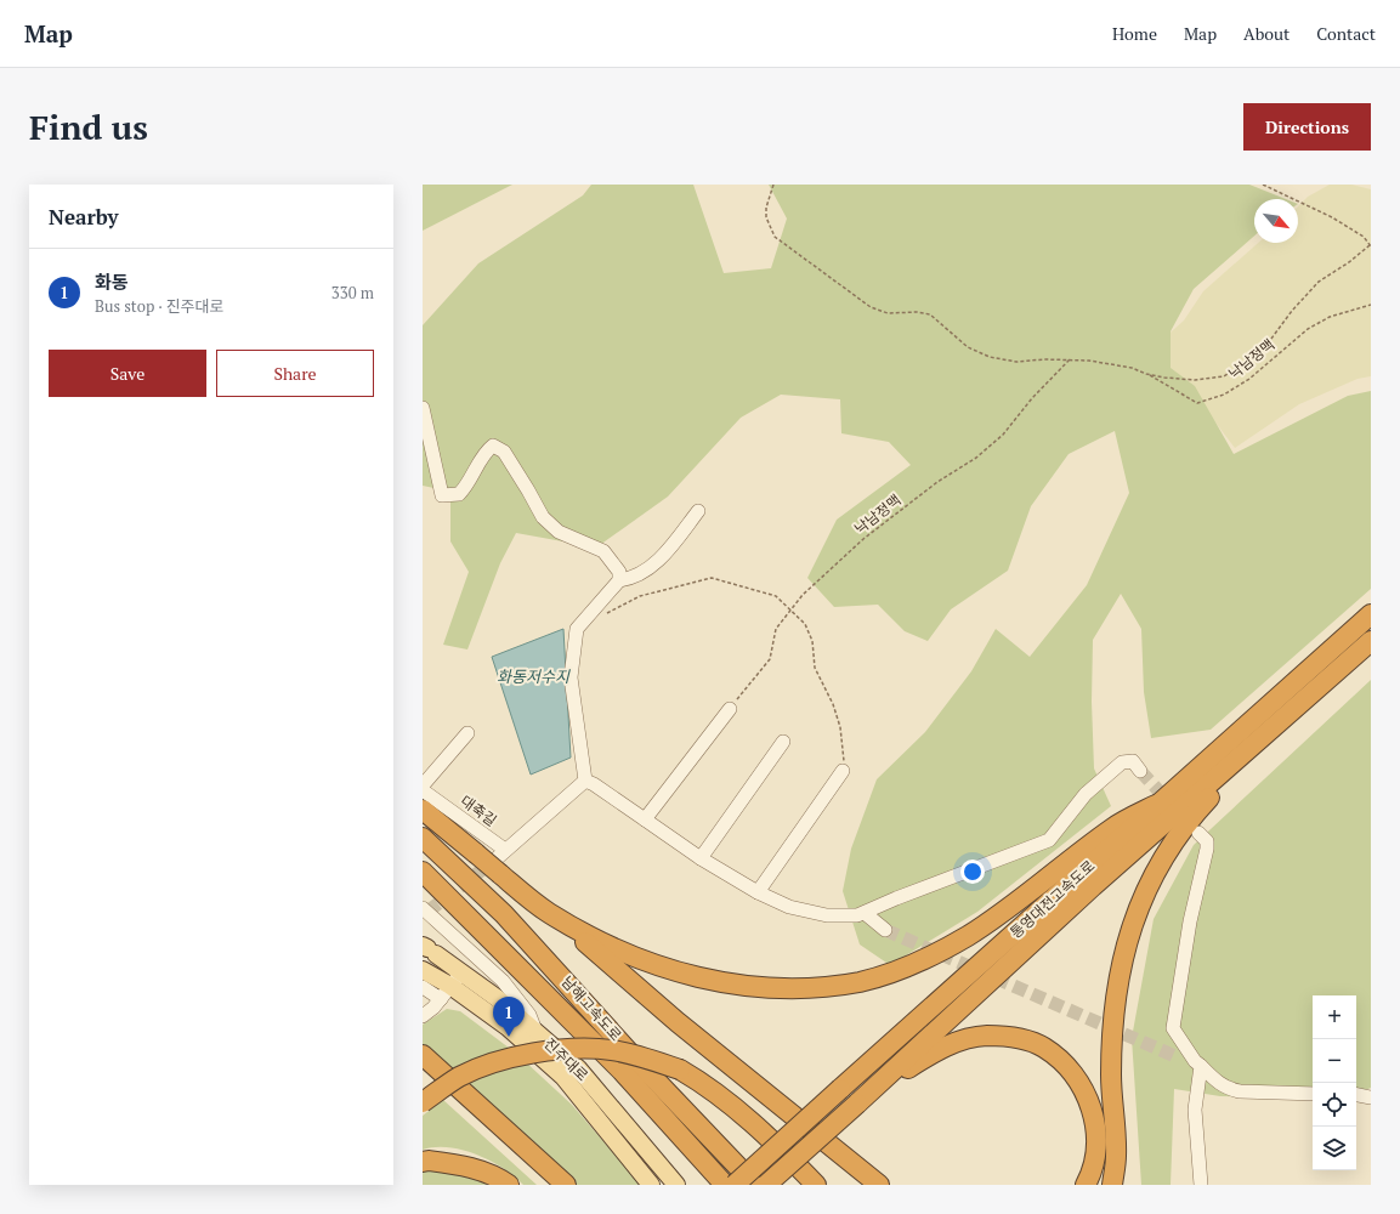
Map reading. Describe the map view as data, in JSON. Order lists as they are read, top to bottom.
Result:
{
  "streets": {
    "highway": ["통영대전고속도로", "남해고속도로"],
    "main road": ["진주대로"],
    "street": ["대축길"],
    "path": ["낙남정맥"]
  },
  "water": ["화동저수지"],
  "north": "bottom right",
  "page": {
    "header": "Map",
    "nav": [
      "Home",
      "Map",
      "About",
      "Contact"
    ],
    "buttons": [
      "Directions",
      ["Save", "Share"]
    ],
    "title": "Find us",
    "heading": "Nearby",
    "list": [
      {
        "mark": "1",
        "name": "화동",
        "note": "Bus stop · 진주대로",
        "value": "330 m"
      }
    ],
    "map_buttons": ["+", "−"],
    "pins": "1"
  }
}
